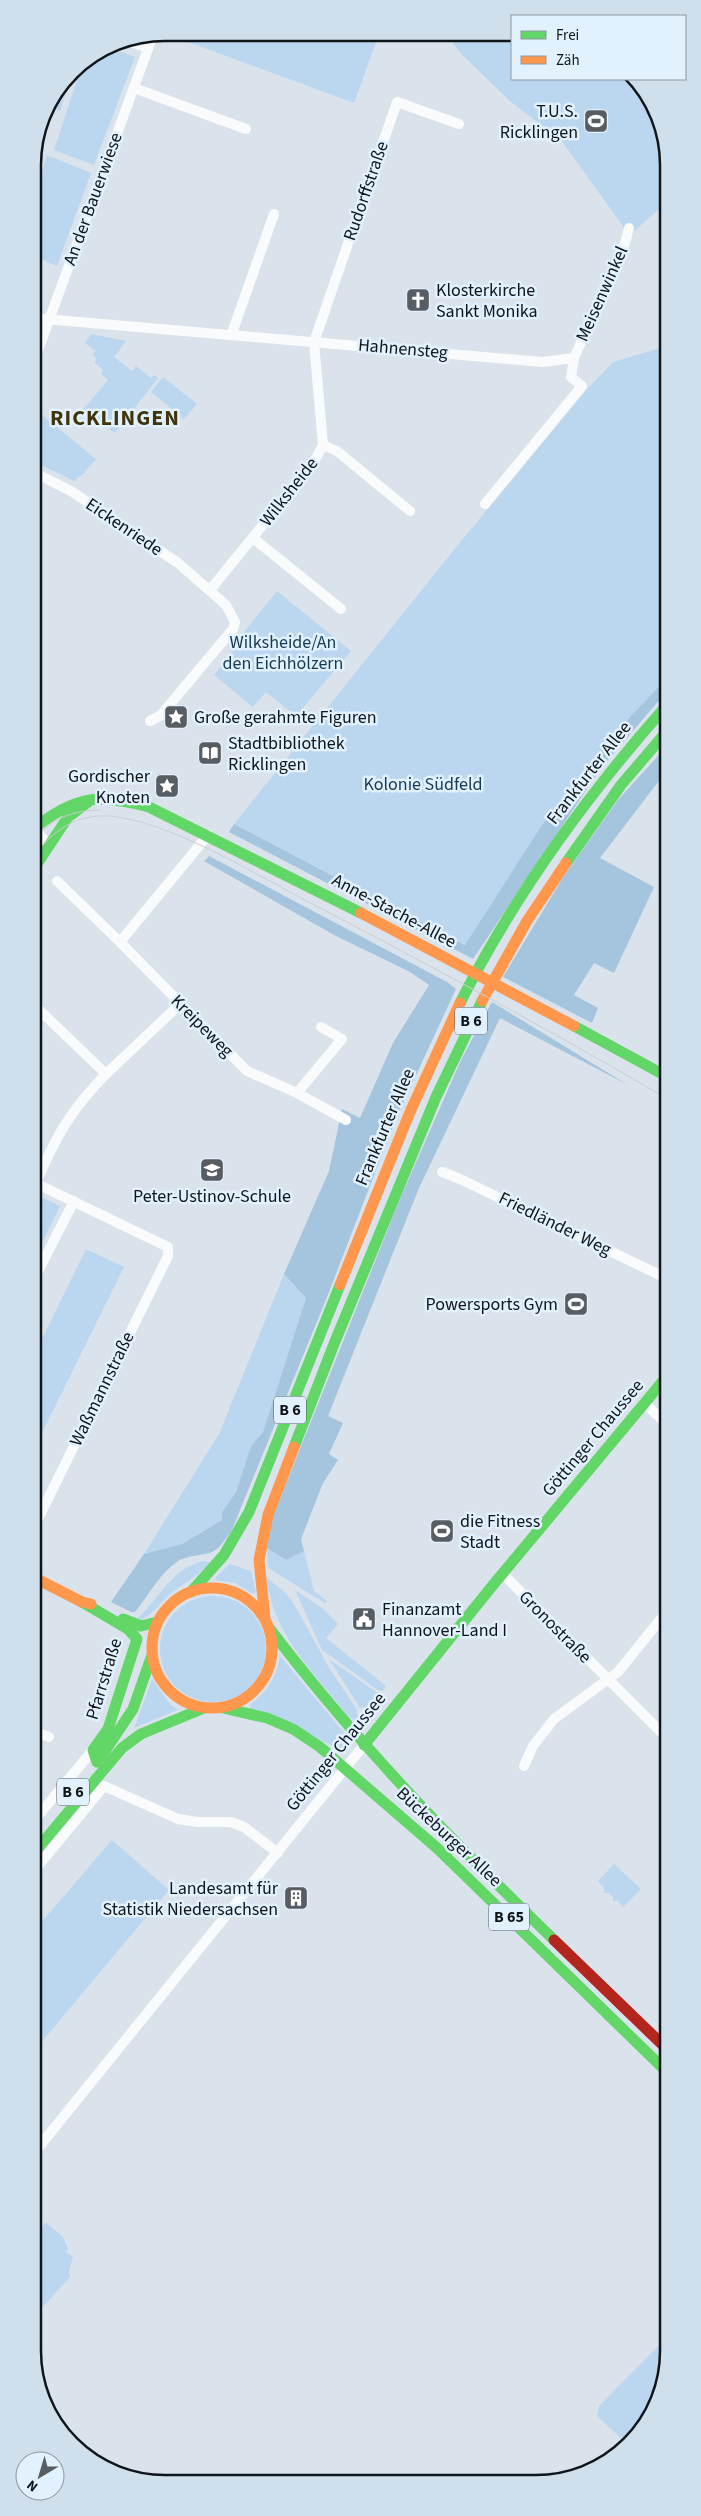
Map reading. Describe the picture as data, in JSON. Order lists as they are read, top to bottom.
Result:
{
  "streets": {
    "main road": [
      "Frankfurter Allee",
      "Anne-Stache-Allee",
      "B 6",
      "Göttinger Chaussee",
      "Pfarrstraße",
      "Bückeburger Allee",
      "B 65"
    ],
    "street": [
      "Rudorffstraße",
      "An der Bauerwiese",
      "Meisenwinkel",
      "Hahnensteg",
      "Wilksheide",
      "Eickenriede",
      "Kreipeweg",
      "Friedländer Weg",
      "Waßmannstraße",
      "Gronostraße"
    ]
  },
  "crossings": [
    ["Rudorffstraße", "Hahnensteg"],
    ["Rudorffstraße", "Wilksheide"],
    ["An der Bauerwiese", "Hahnensteg"],
    ["Meisenwinkel", "Hahnensteg"],
    ["Hahnensteg", "Wilksheide"],
    ["Wilksheide", "Eickenriede"],
    ["Frankfurter Allee", "B 6"],
    ["Frankfurter Allee", "Pfarrstraße"],
    ["Frankfurter Allee", "Bückeburger Allee"],
    ["B 6", "Pfarrstraße"],
    ["B 6", "Bückeburger Allee"],
    ["Göttinger Chaussee", "Gronostraße"],
    ["Göttinger Chaussee", "Bückeburger Allee"],
    ["Pfarrstraße", "Bückeburger Allee"]
  ],
  "districts": ["RICKLINGEN"],
  "parks": ["Wilksheide/An den Eichhölzern", "Kolonie Südfeld"],
  "places": {
    "sports": ["T.U.S. Ricklingen", "Powersports Gym", "die Fitness Stadt"],
    "church": ["Klosterkirche Sankt Monika"],
    "place": ["Große gerahmte Figuren", "Gordischer Knoten"],
    "library": ["Stadtbibliothek Ricklingen"],
    "school or university": ["Peter-Ustinov-Schule"],
    "public building": ["Finanzamt Hannover-Land I"],
    "building": ["Landesamt für Statistik Niedersachsen"]
  },
  "legend": ["Frei", "Zäh"],
  "north": "bottom left"
}
